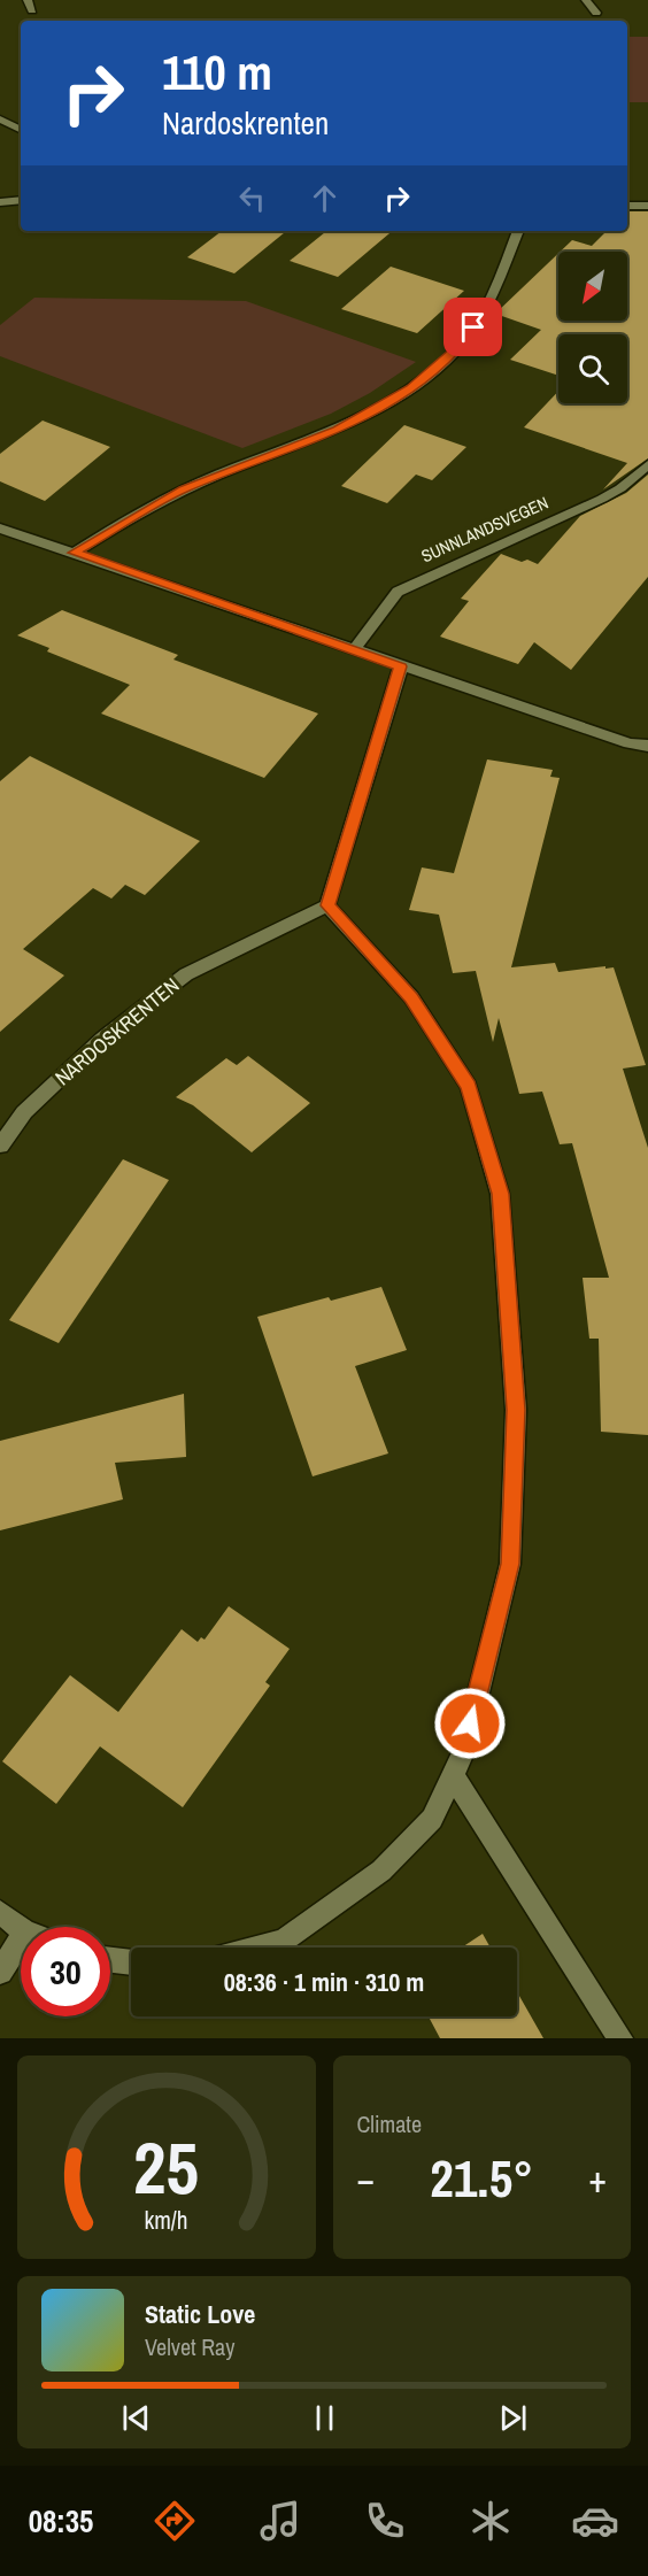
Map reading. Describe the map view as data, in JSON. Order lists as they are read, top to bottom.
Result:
{
  "streets": {
    "street": ["SUNNLANDSVEGEN", "NARDOSKRENTEN"]
  },
  "north": "bottom left",
  "page": {
    "turn": ["110 m", "Nardoskrenten"],
    "limit": "30",
    "trip": "08:36 · 1 min · 310 m",
    "tile": "Climate",
    "heat": ["−", "21.5°", "+"],
    "song": ["Static Love", "Velvet Ray"],
    "tabs": "08:35",
    "gauge": ["25", "km/h"]
  }
}
